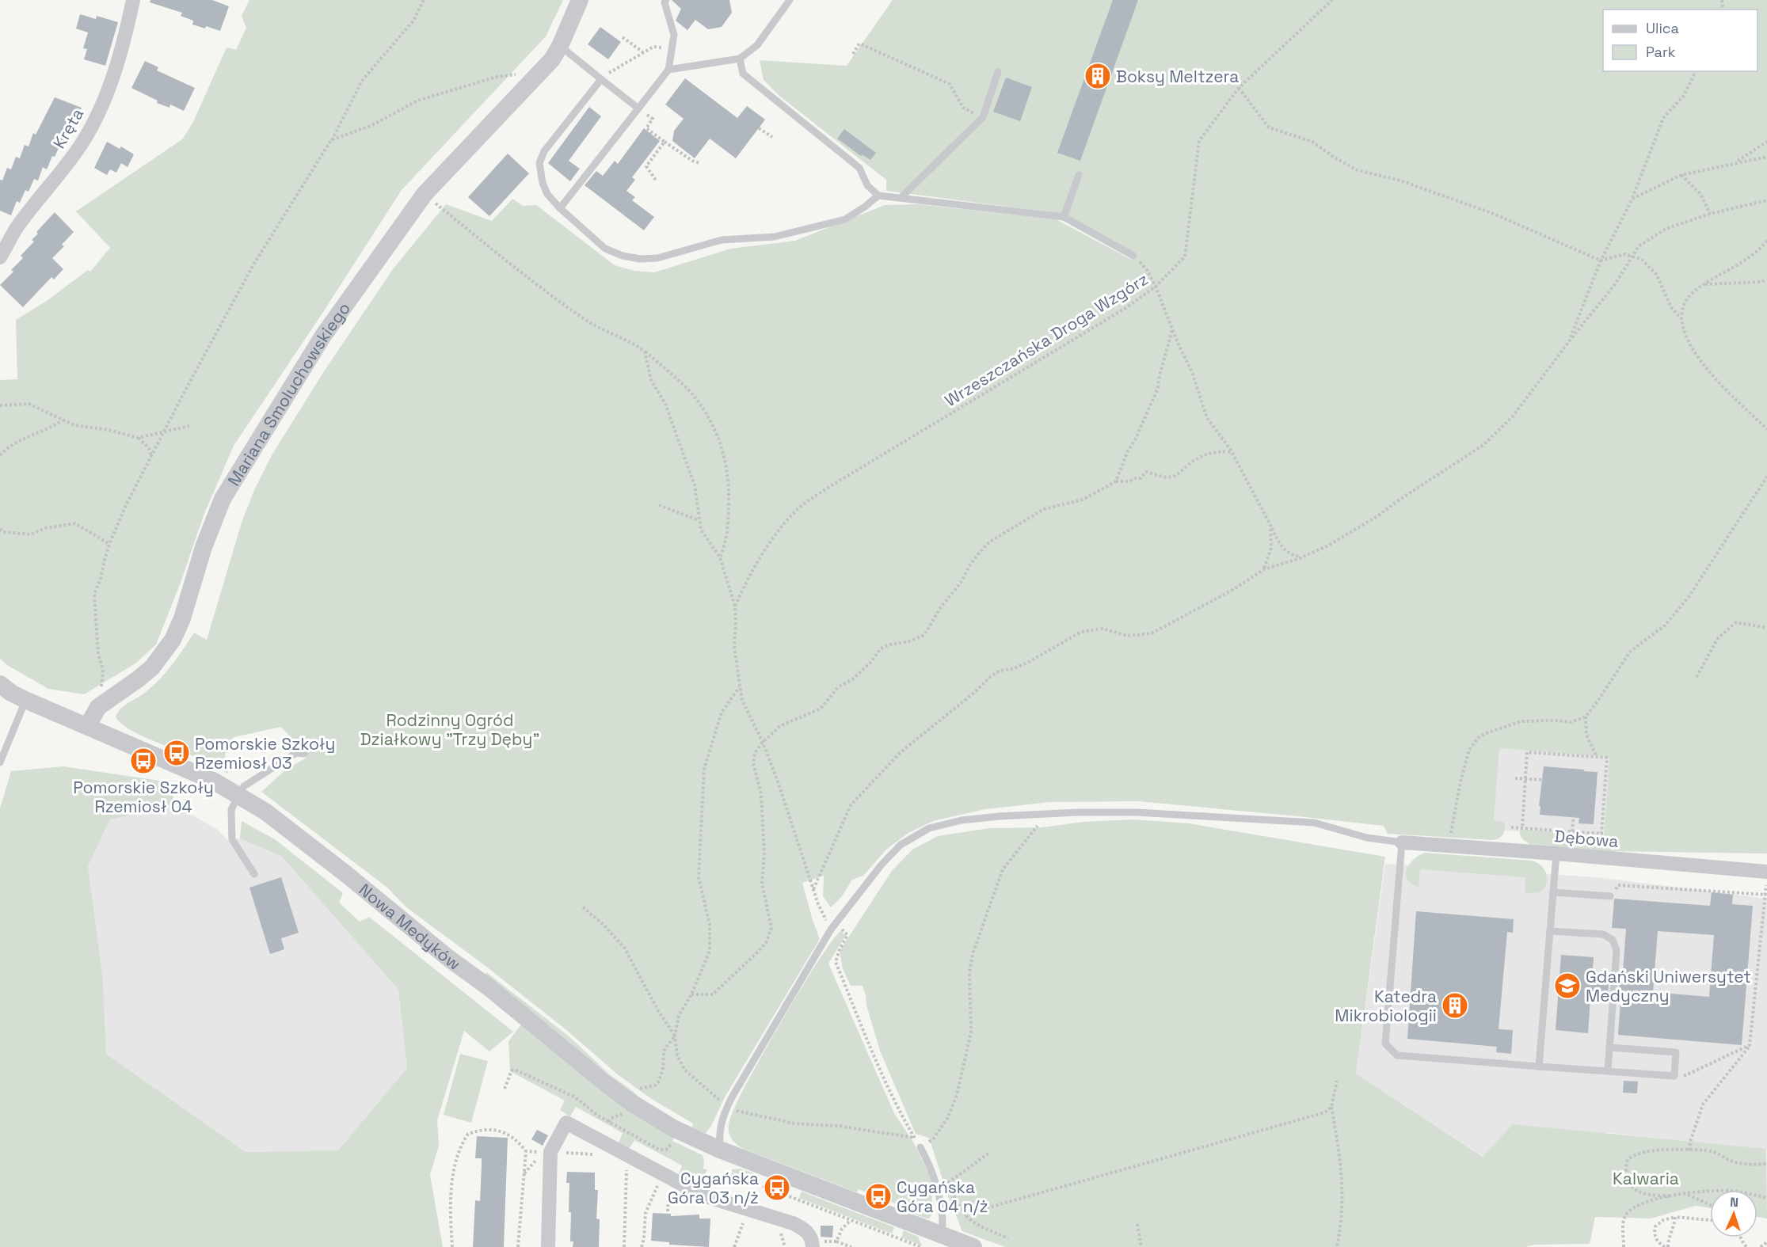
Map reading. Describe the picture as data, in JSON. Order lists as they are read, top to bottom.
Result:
{
  "streets": {
    "street": [
      "Kręta",
      "Mariana Smoluchowskiego",
      "Dębowa",
      "Nowa Medyków"
    ],
    "path": ["Wrzeszczańska Droga Wzgórz"]
  },
  "crossings": [
    ["Mariana Smoluchowskiego", "Nowa Medyków"]
  ],
  "parks": ["Rodzinny Ogród Działkowy \"Trzy Dęby\"", "Kalwaria"],
  "places": {
    "building": ["Boksy Meltzera", "Katedra Mikrobiologii"],
    "bus stop": [
      "Pomorskie Szkoły Rzemiosł 03",
      "Pomorskie Szkoły Rzemiosł 04",
      "Cygańska Góra 03 n/ż",
      "Cygańska Góra 04 n/ż"
    ],
    "school or university": ["Gdański Uniwersytet Medyczny"]
  },
  "legend": ["Ulica", "Park"],
  "north": "top"
}
